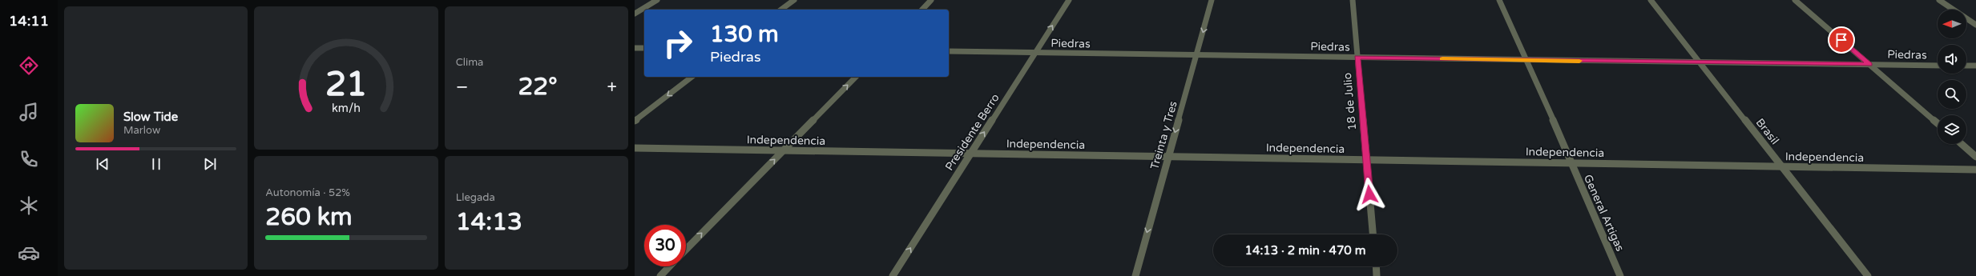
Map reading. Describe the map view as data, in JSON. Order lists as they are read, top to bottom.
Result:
{
  "streets": {
    "street": [
      "Piedras",
      "18 de Julio",
      "Brasil",
      "Presidente Berro",
      "Treinta y Tres",
      "Independencia",
      "General Artigas"
    ]
  },
  "crossings": [
    ["Piedras", "18 de Julio"],
    ["Piedras", "Brasil"],
    ["Piedras", "Presidente Berro"],
    ["Piedras", "Treinta y Tres"],
    ["Piedras", "General Artigas"],
    ["18 de Julio", "Independencia"],
    ["Brasil", "Independencia"],
    ["Presidente Berro", "Independencia"],
    ["Treinta y Tres", "Independencia"],
    ["Independencia", "General Artigas"]
  ],
  "one_way": ["Presidente Berro", "Treinta y Tres"],
  "north": "left",
  "page": {
    "tabs": "14:11",
    "tile": [
      "Clima",
      ["Autonomía · 52%", "260 km"],
      ["Llegada", "14:13"]
    ],
    "turn": ["130 m", "Piedras"],
    "heat": ["−", "22°", "+"],
    "song": ["Slow Tide", "Marlow"],
    "limit": "30",
    "trip": "14:13 · 2 min · 470 m",
    "gauge": ["21", "km/h"]
  }
}
